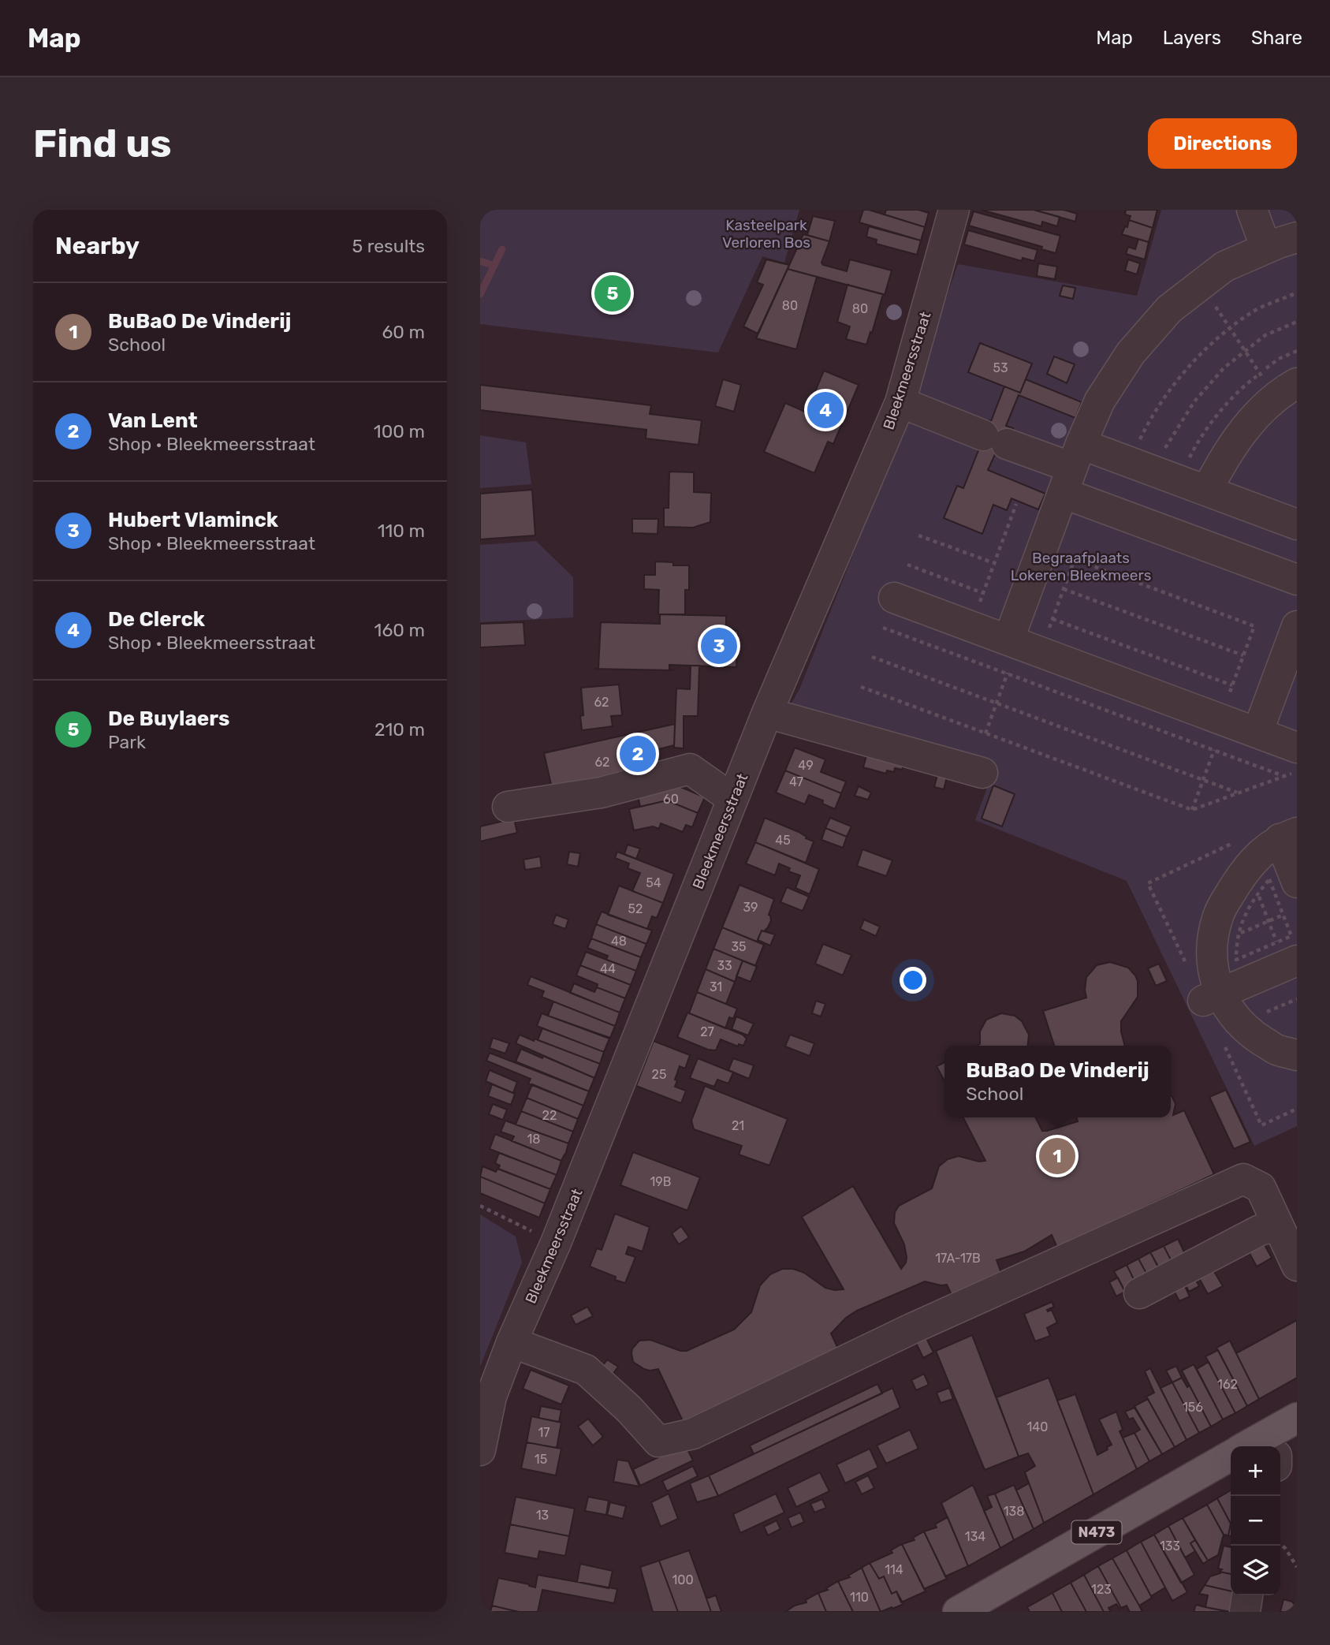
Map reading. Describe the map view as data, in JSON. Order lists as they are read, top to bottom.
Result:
{
  "streets": {
    "main road": ["N473"],
    "street": ["Bleekmeersstraat"]
  },
  "parks": ["Kasteelpark Verloren Bos", "Begraafplaats Lokeren Bleekmeers"],
  "house_numbers": [
    "80",
    "80",
    "53",
    "62",
    "62",
    "49",
    "47",
    "60",
    "45",
    "54",
    "39",
    "52",
    "48",
    "35",
    "33",
    "44",
    "31",
    "27",
    "25",
    "22",
    "21",
    "18",
    "19B",
    "17A-17B",
    "162",
    "156",
    "140",
    "17",
    "15",
    "138",
    "13",
    "134",
    "133",
    "114",
    "100",
    "123",
    "110"
  ],
  "page": {
    "header": "Map",
    "nav": ["Map", "Layers", "Share"],
    "buttons": "Directions",
    "title": "Find us",
    "heading": ["Nearby", "5 results"],
    "pins": [
      "5",
      "4",
      "3",
      "2",
      "1"
    ],
    "list": [
      {
        "mark": "1",
        "name": "BuBaO De Vinderij",
        "note": "School",
        "value": "60 m"
      },
      {
        "mark": "2",
        "name": "Van Lent",
        "note": "Shop · Bleekmeersstraat",
        "value": "100 m"
      },
      {
        "mark": "3",
        "name": "Hubert Vlaminck",
        "note": "Shop · Bleekmeersstraat",
        "value": "110 m"
      },
      {
        "mark": "4",
        "name": "De Clerck",
        "note": "Shop · Bleekmeersstraat",
        "value": "160 m"
      },
      {
        "mark": "5",
        "name": "De Buylaers",
        "note": "Park",
        "value": "210 m"
      }
    ],
    "popup": ["BuBaO De Vinderij", "School"],
    "map_buttons": ["+", "−"]
  }
}
